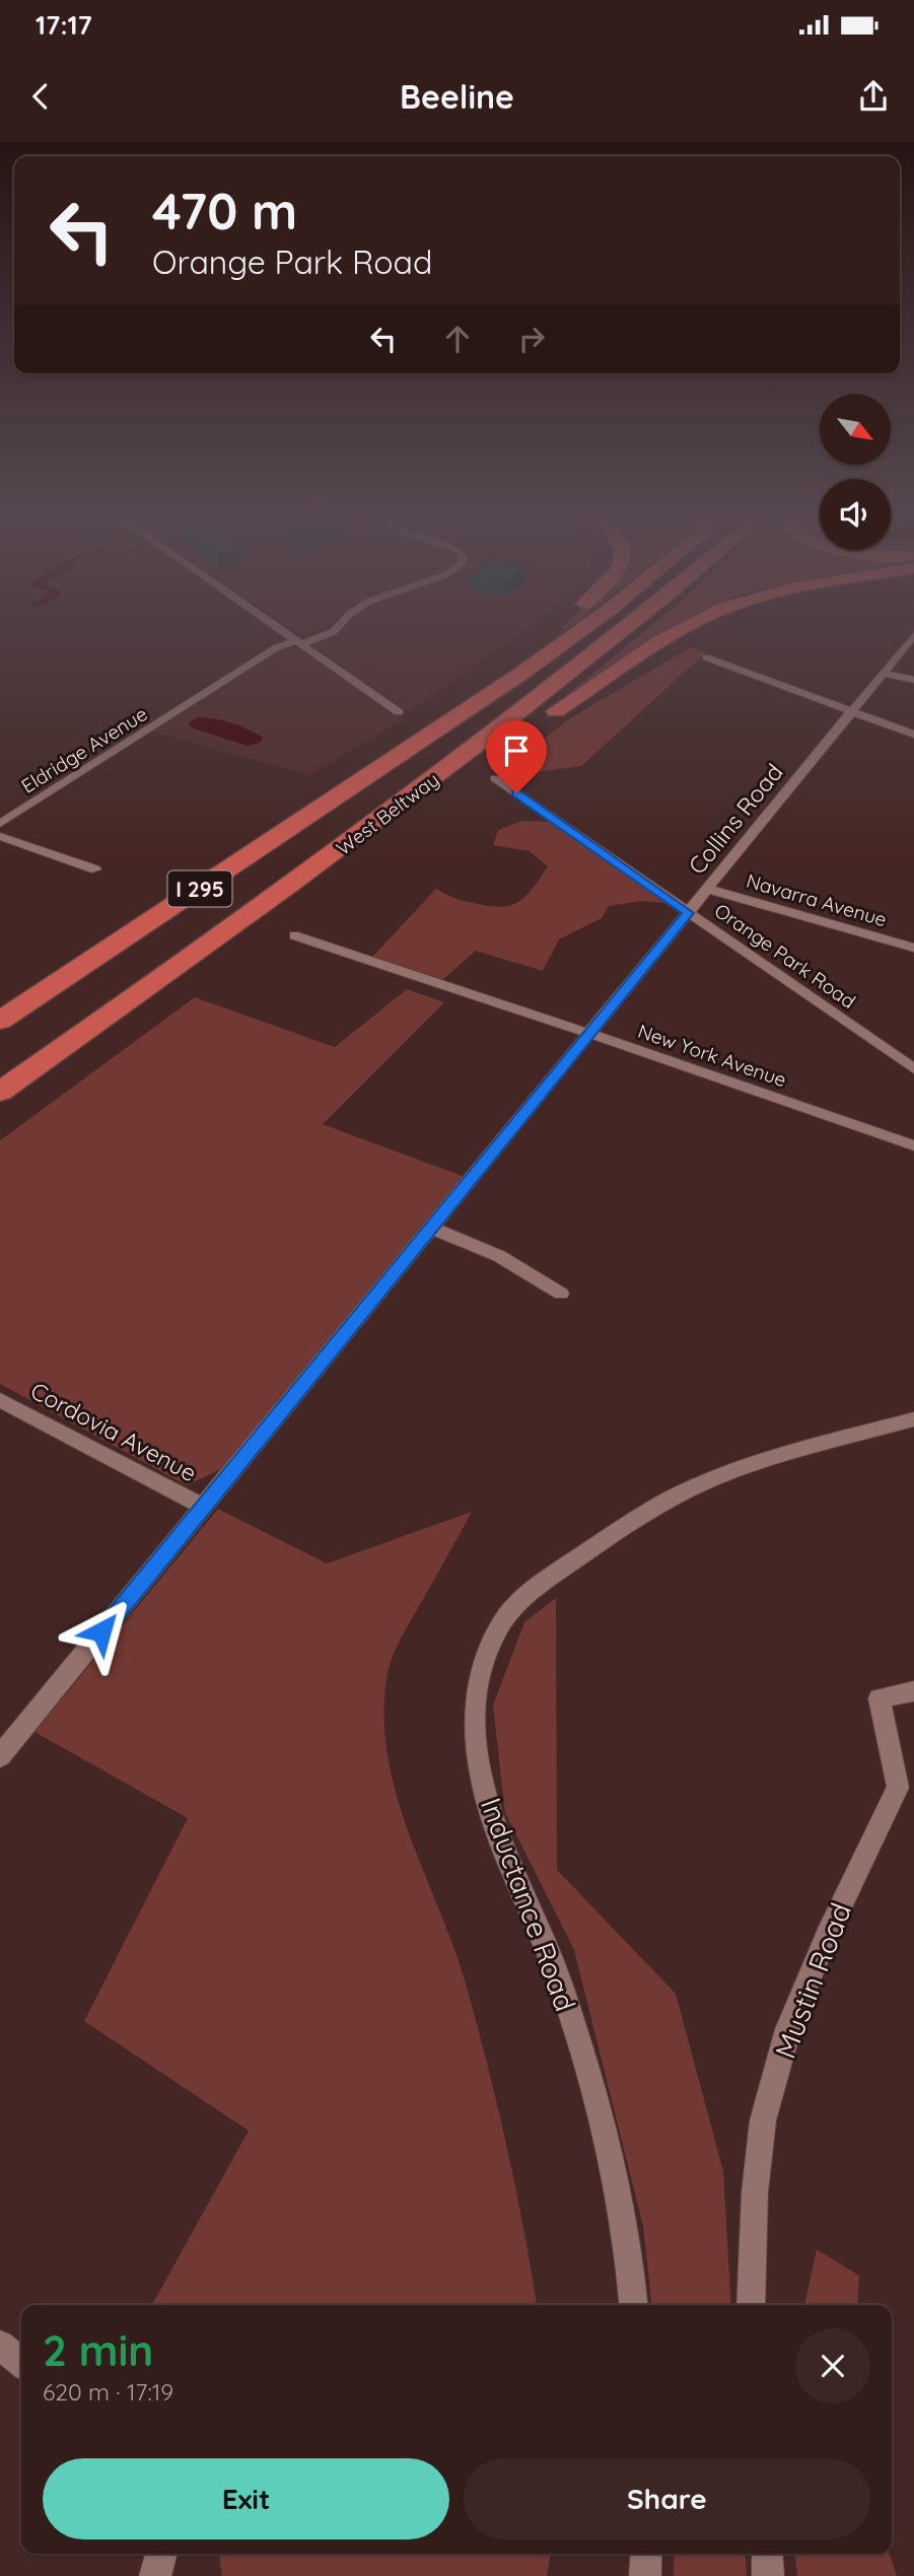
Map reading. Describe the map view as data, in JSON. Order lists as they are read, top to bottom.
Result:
{
  "streets": {
    "highway": ["West Beltway", "I 295"],
    "street": [
      "Eldridge Avenue",
      "Collins Road",
      "Navarra Avenue",
      "Orange Park Road",
      "New York Avenue",
      "Cordovia Avenue",
      "Inductance Road",
      "Mustin Road"
    ]
  },
  "crossings": [
    ["Collins Road", "Navarra Avenue"],
    ["Collins Road", "Orange Park Road"],
    ["Collins Road", "New York Avenue"],
    ["Collins Road", "Cordovia Avenue"]
  ],
  "north": "bottom right",
  "page": {
    "status": "17:17",
    "header": "Beeline",
    "turn": ["470 m", "Orange Park Road"],
    "heading": ["2 min", "620 m · 17:19"],
    "buttons": ["Exit", "Share"]
  }
}
